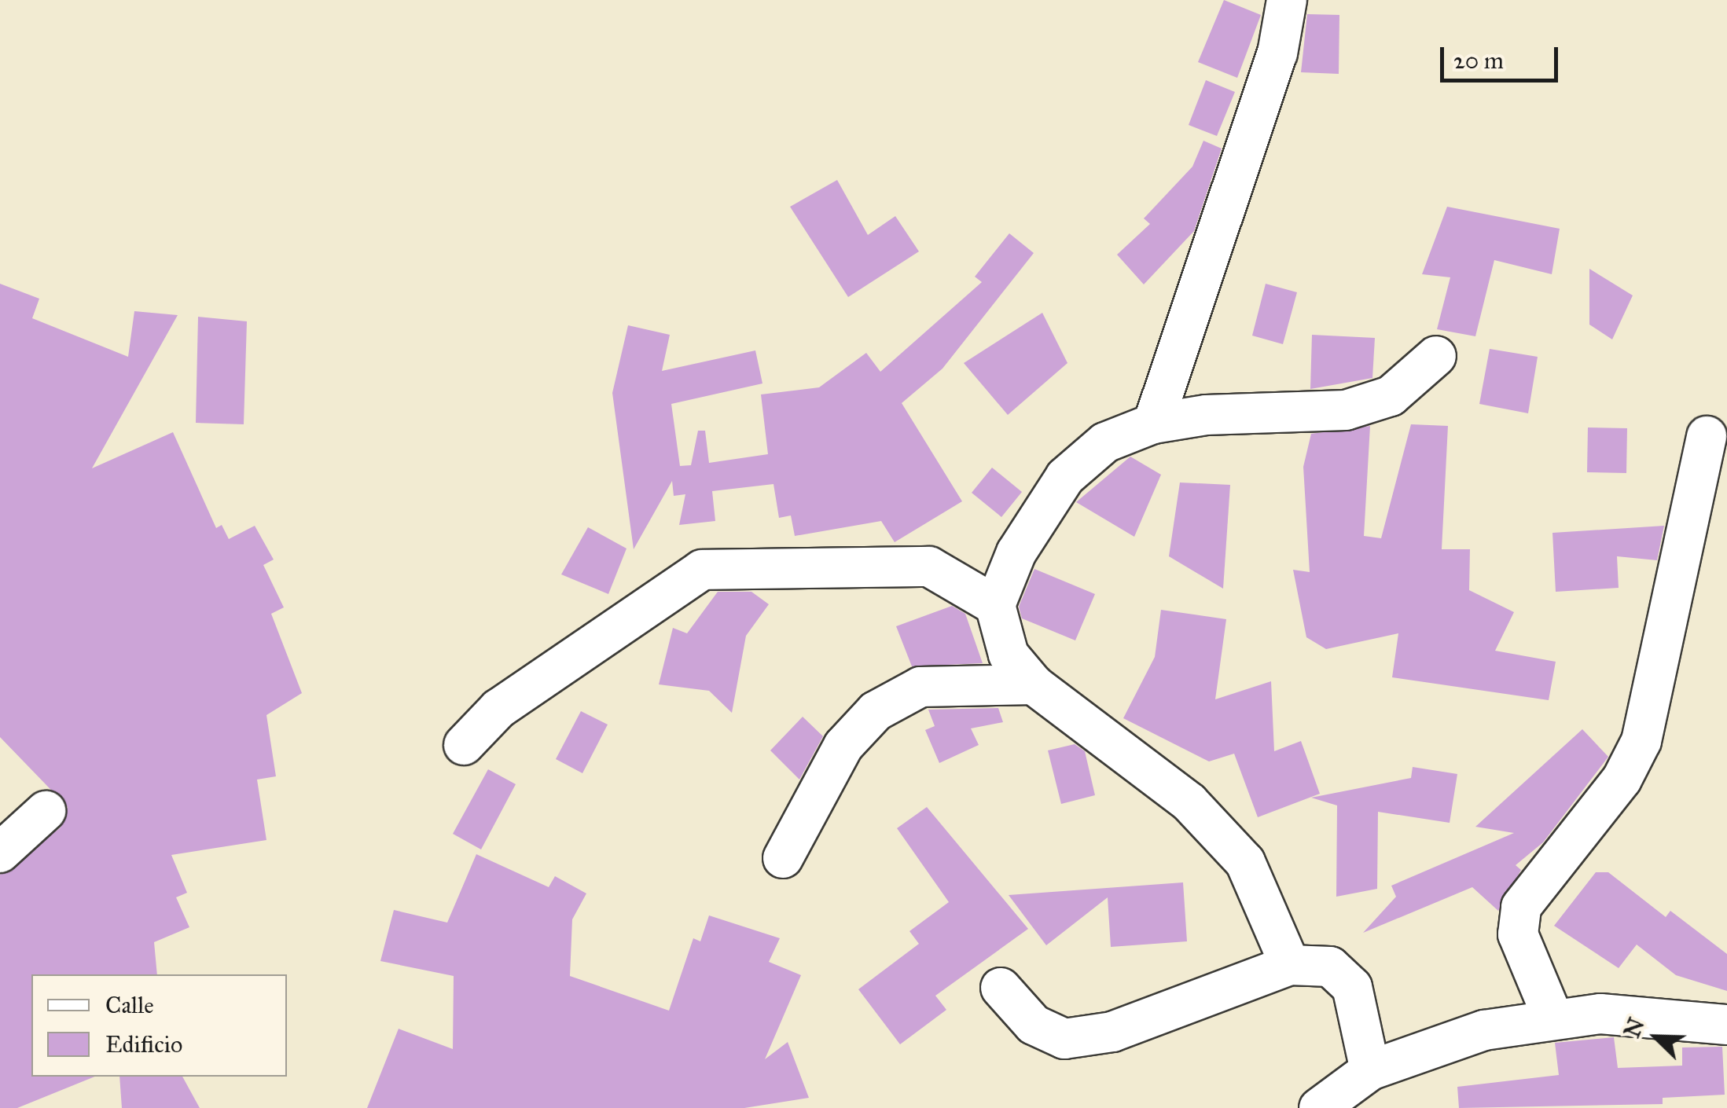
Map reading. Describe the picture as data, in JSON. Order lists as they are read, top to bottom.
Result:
{
  "legend": ["Calle", "Edificio"],
  "scale_bar": "20 m",
  "north": "top left"
}
